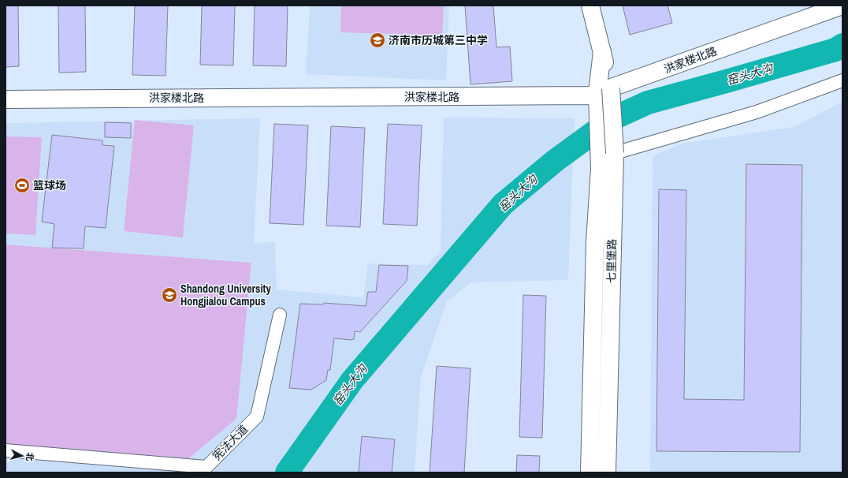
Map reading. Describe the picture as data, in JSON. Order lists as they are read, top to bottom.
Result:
{
  "streets": {
    "street": ["洪家楼北路", "七里堡路", "宪法大道"]
  },
  "crossings": [
    ["洪家楼北路", "七里堡路"]
  ],
  "water": ["窑头大沟"],
  "places": {
    "school or university": ["济南市历城第三中学", "Shandong University Hongjialou Campus"],
    "sports": ["篮球场"]
  },
  "north": "right"
}
